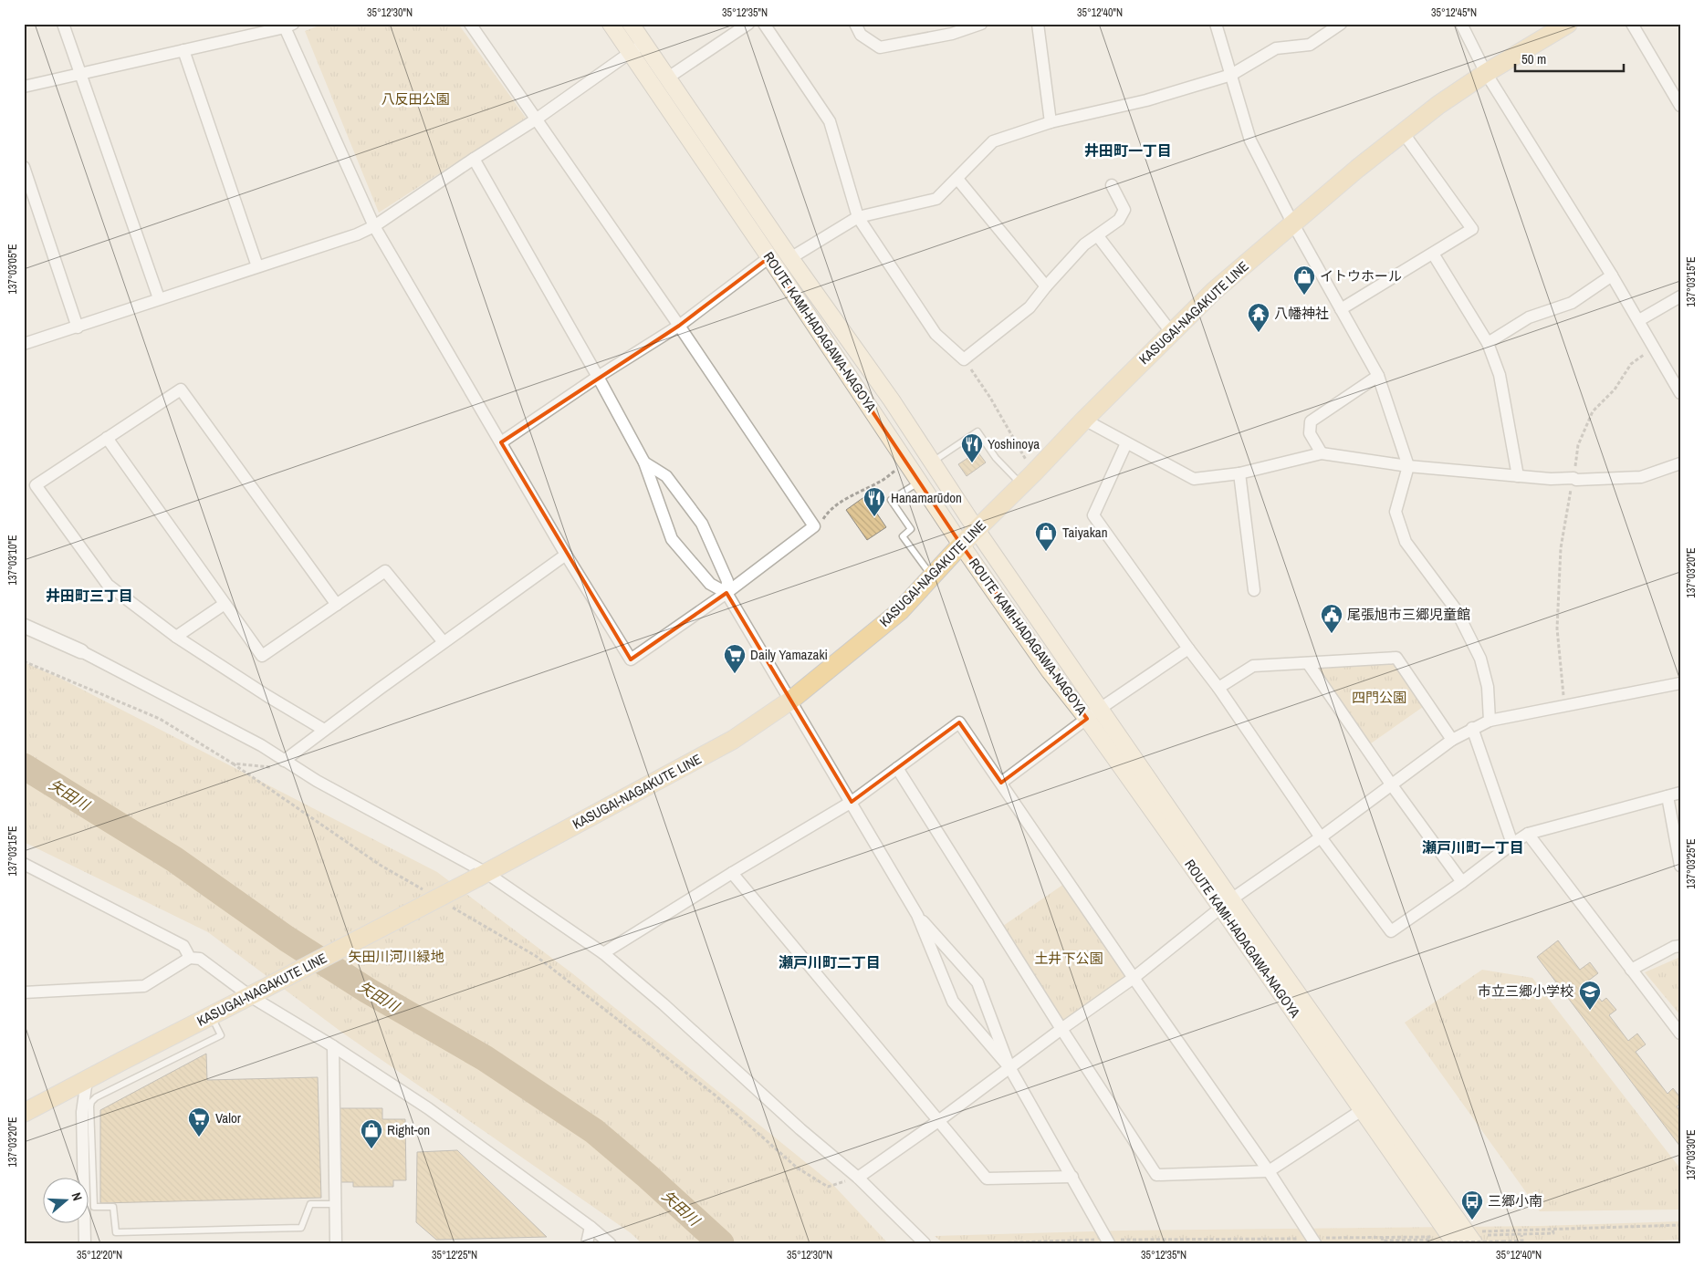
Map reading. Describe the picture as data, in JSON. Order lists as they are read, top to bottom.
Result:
{
  "streets": {
    "main road": ["KASUGAI-NAGAKUTE LINE", "ROUTE KAMI-HADAGAWA-NAGOYA"]
  },
  "crossings": [
    ["KASUGAI-NAGAKUTE LINE", "ROUTE KAMI-HADAGAWA-NAGOYA"]
  ],
  "districts": [
    "井田町一丁目",
    "井田町三丁目",
    "瀬戸川町一丁目",
    "瀬戸川町二丁目"
  ],
  "water": ["矢田川"],
  "parks": [
    "八反田公園",
    "四門公園",
    "矢田川河川緑地",
    "土井下公園"
  ],
  "places": {
    "shop": ["イトウホール", "Taiyakan", "Right-on"],
    "temple": ["八幡神社"],
    "restaurant": ["Yoshinoya", "Hanamarūdon"],
    "public building": ["尾張旭市三郷児童館"],
    "supermarket": ["Daily Yamazaki", "Valor"],
    "school or university": ["市立三郷小学校"],
    "bus stop": ["三郷小南"]
  },
  "scale_bar": "50 m",
  "north": "right",
  "coordinates": [
    "35°12'30\"N",
    "35°12'35\"N",
    "35°12'40\"N",
    "35°12'45\"N",
    "137°03'05\"E",
    "137°03'15\"E",
    "137°03'10\"E",
    "137°03'20\"E",
    "137°03'25\"E",
    "137°03'30\"E",
    "35°12'20\"N",
    "35°12'25\"N"
  ]
}
